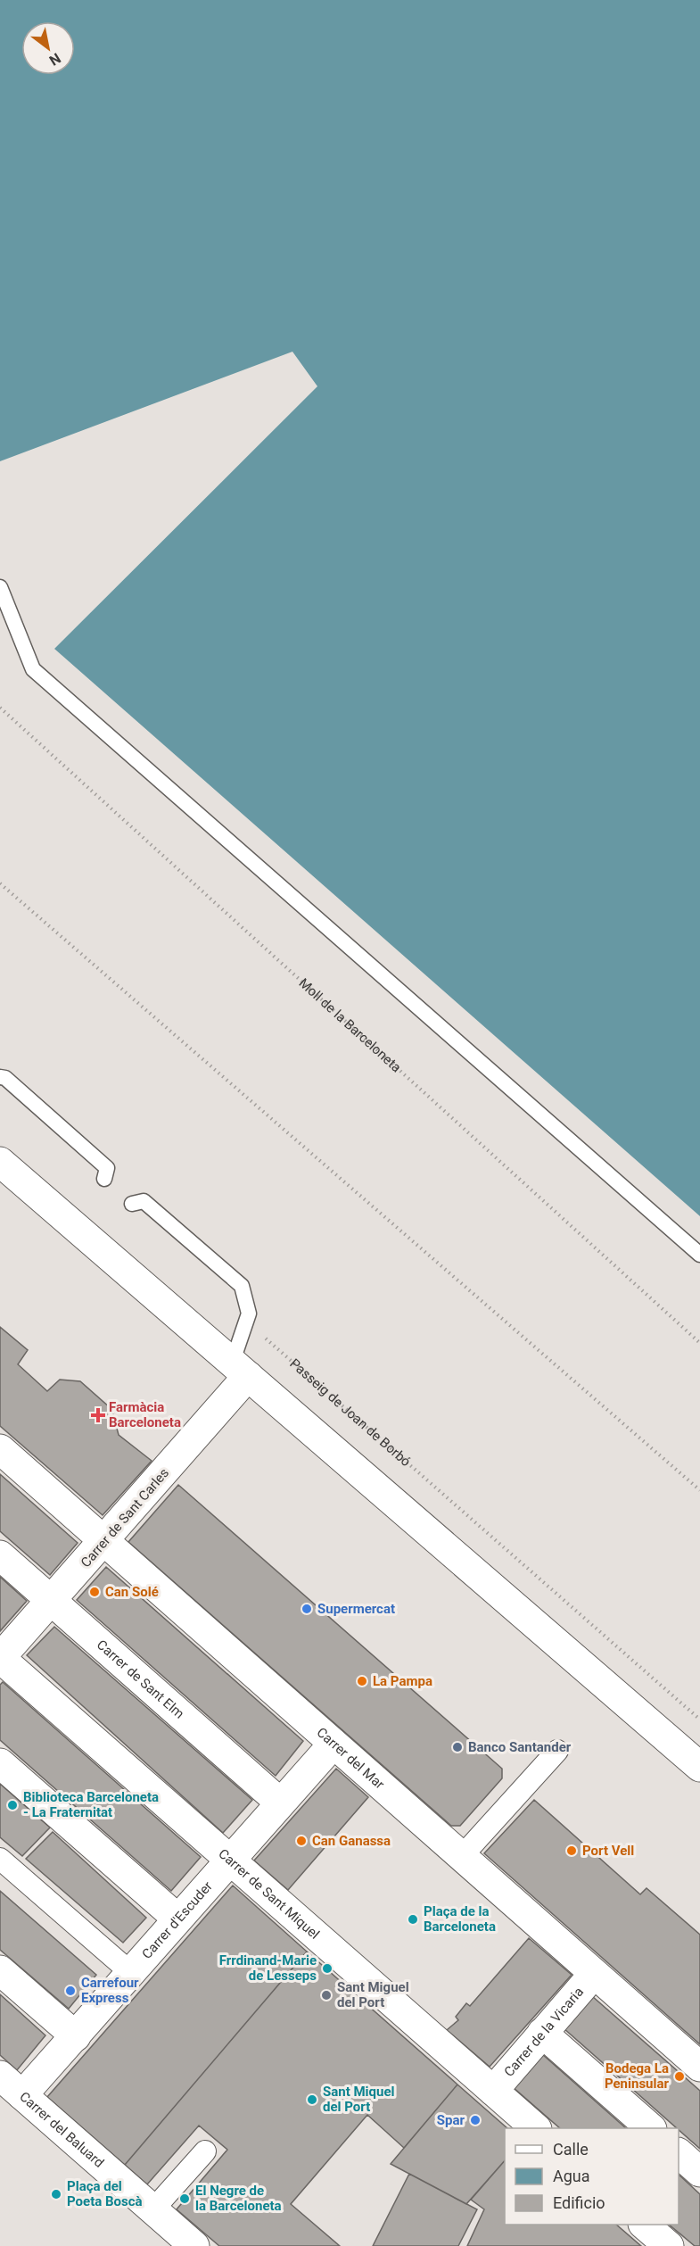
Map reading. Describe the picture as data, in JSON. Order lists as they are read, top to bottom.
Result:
{
  "streets": {
    "street": [
      "Carrer de Sant Carles",
      "Carrer de Sant Elm",
      "Carrer del Mar",
      "Carrer de Sant Miquel",
      "Carrer d'Escuder",
      "Carrer de la Vicaria",
      "Carrer del Baluard"
    ],
    "path": ["Moll de la Barceloneta", "Passeig de Joan de Borbó"]
  },
  "crossings": [
    ["Carrer de Sant Carles", "Carrer de Sant Elm"],
    ["Carrer de Sant Carles", "Carrer del Mar"],
    ["Carrer de Sant Carles", "Carrer de Sant Miquel"],
    ["Carrer de Sant Elm", "Carrer d'Escuder"],
    ["Carrer del Mar", "Carrer d'Escuder"],
    ["Carrer del Mar", "Carrer de la Vicaria"],
    ["Carrer de Sant Miquel", "Carrer d'Escuder"],
    ["Carrer de Sant Miquel", "Carrer de la Vicaria"],
    ["Carrer d'Escuder", "Carrer del Baluard"]
  ],
  "places": {
    "health": ["Farmàcia Barceloneta"],
    "other": [
      "Can Solé",
      "Supermercat",
      "La Pampa",
      "Banco Santander",
      "Biblioteca Barceloneta - La Fraternitat",
      "Can Ganassa",
      "Port Vell",
      "Plaça de la Barceloneta",
      "Frrdinand-Marie de Lesseps",
      "Carrefour Express",
      "Sant Miguel del Port",
      "Bodega La Peninsular",
      "Sant Miquel del Port",
      "Spar",
      "Plaça del Poeta Boscà",
      "El Negre de la Barceloneta"
    ]
  },
  "legend": ["Calle", "Agua", "Edificio"],
  "north": "bottom right"
}
